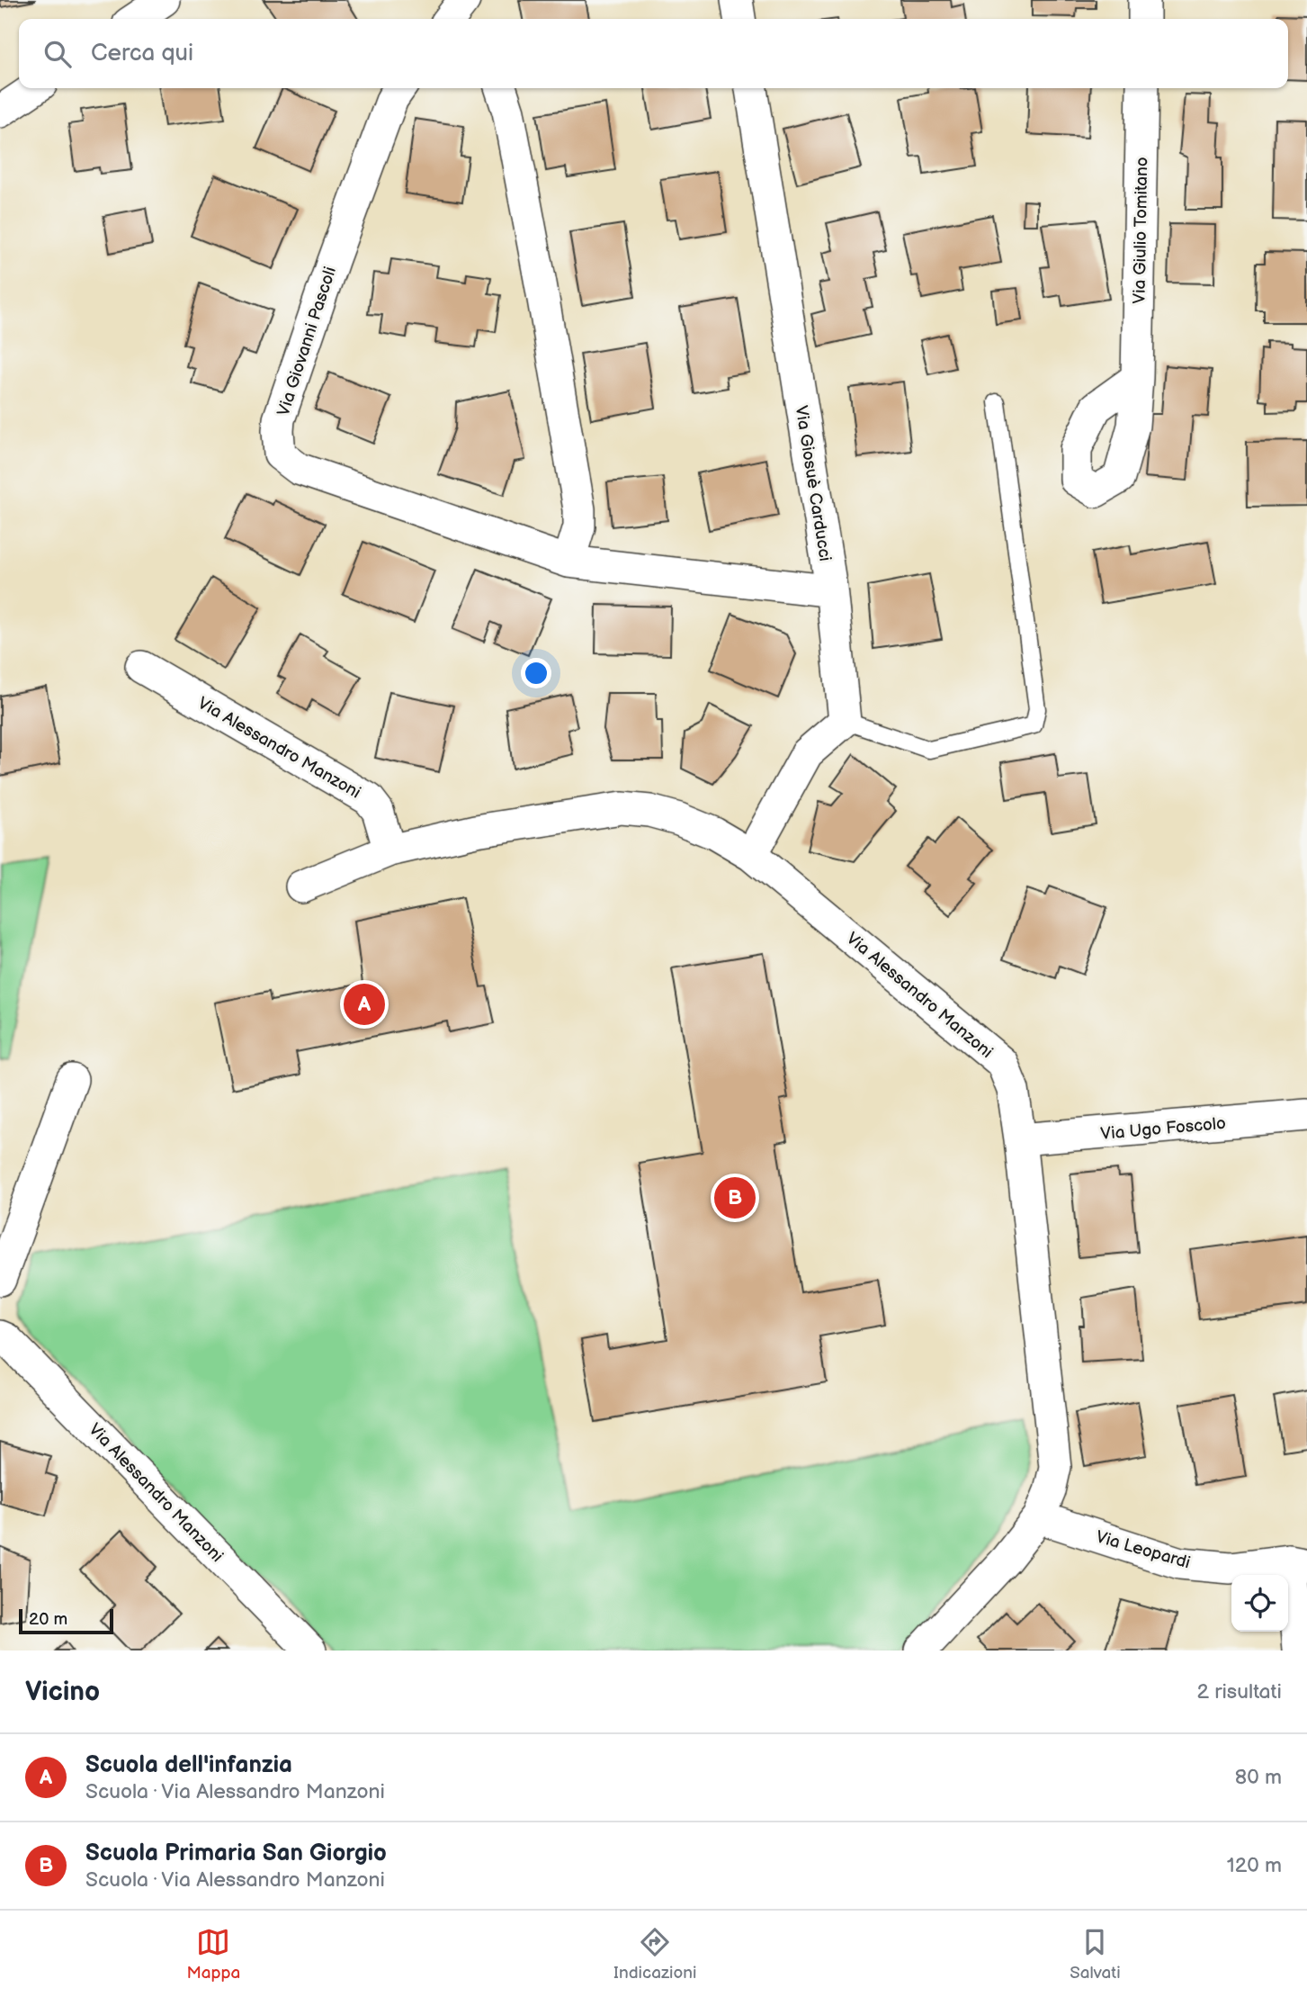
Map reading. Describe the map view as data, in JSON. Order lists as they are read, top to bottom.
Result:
{
  "streets": {
    "street": [
      "Via Giulio Tomitano",
      "Via Giovanni Pascoli",
      "Via Giosuè Carducci",
      "Via Alessandro Manzoni",
      "Via Ugo Foscolo",
      "Via Leopardi"
    ]
  },
  "crossings": [
    ["Via Giovanni Pascoli", "Via Giosuè Carducci"],
    ["Via Alessandro Manzoni", "Via Ugo Foscolo"],
    ["Via Alessandro Manzoni", "Via Leopardi"]
  ],
  "scale_bar": "20 m",
  "page": {
    "search": "Cerca qui",
    "pins": ["A", "B"],
    "scale": "20 m",
    "heading": ["Vicino", "2 risultati"],
    "list": [
      {
        "mark": "A",
        "name": "Scuola dell'infanzia",
        "note": "Scuola · Via Alessandro Manzoni",
        "value": "80 m"
      },
      {
        "mark": "B",
        "name": "Scuola Primaria San Giorgio",
        "note": "Scuola · Via Alessandro Manzoni",
        "value": "120 m"
      }
    ],
    "nav": ["Mappa", "Indicazioni", "Salvati"]
  }
}
